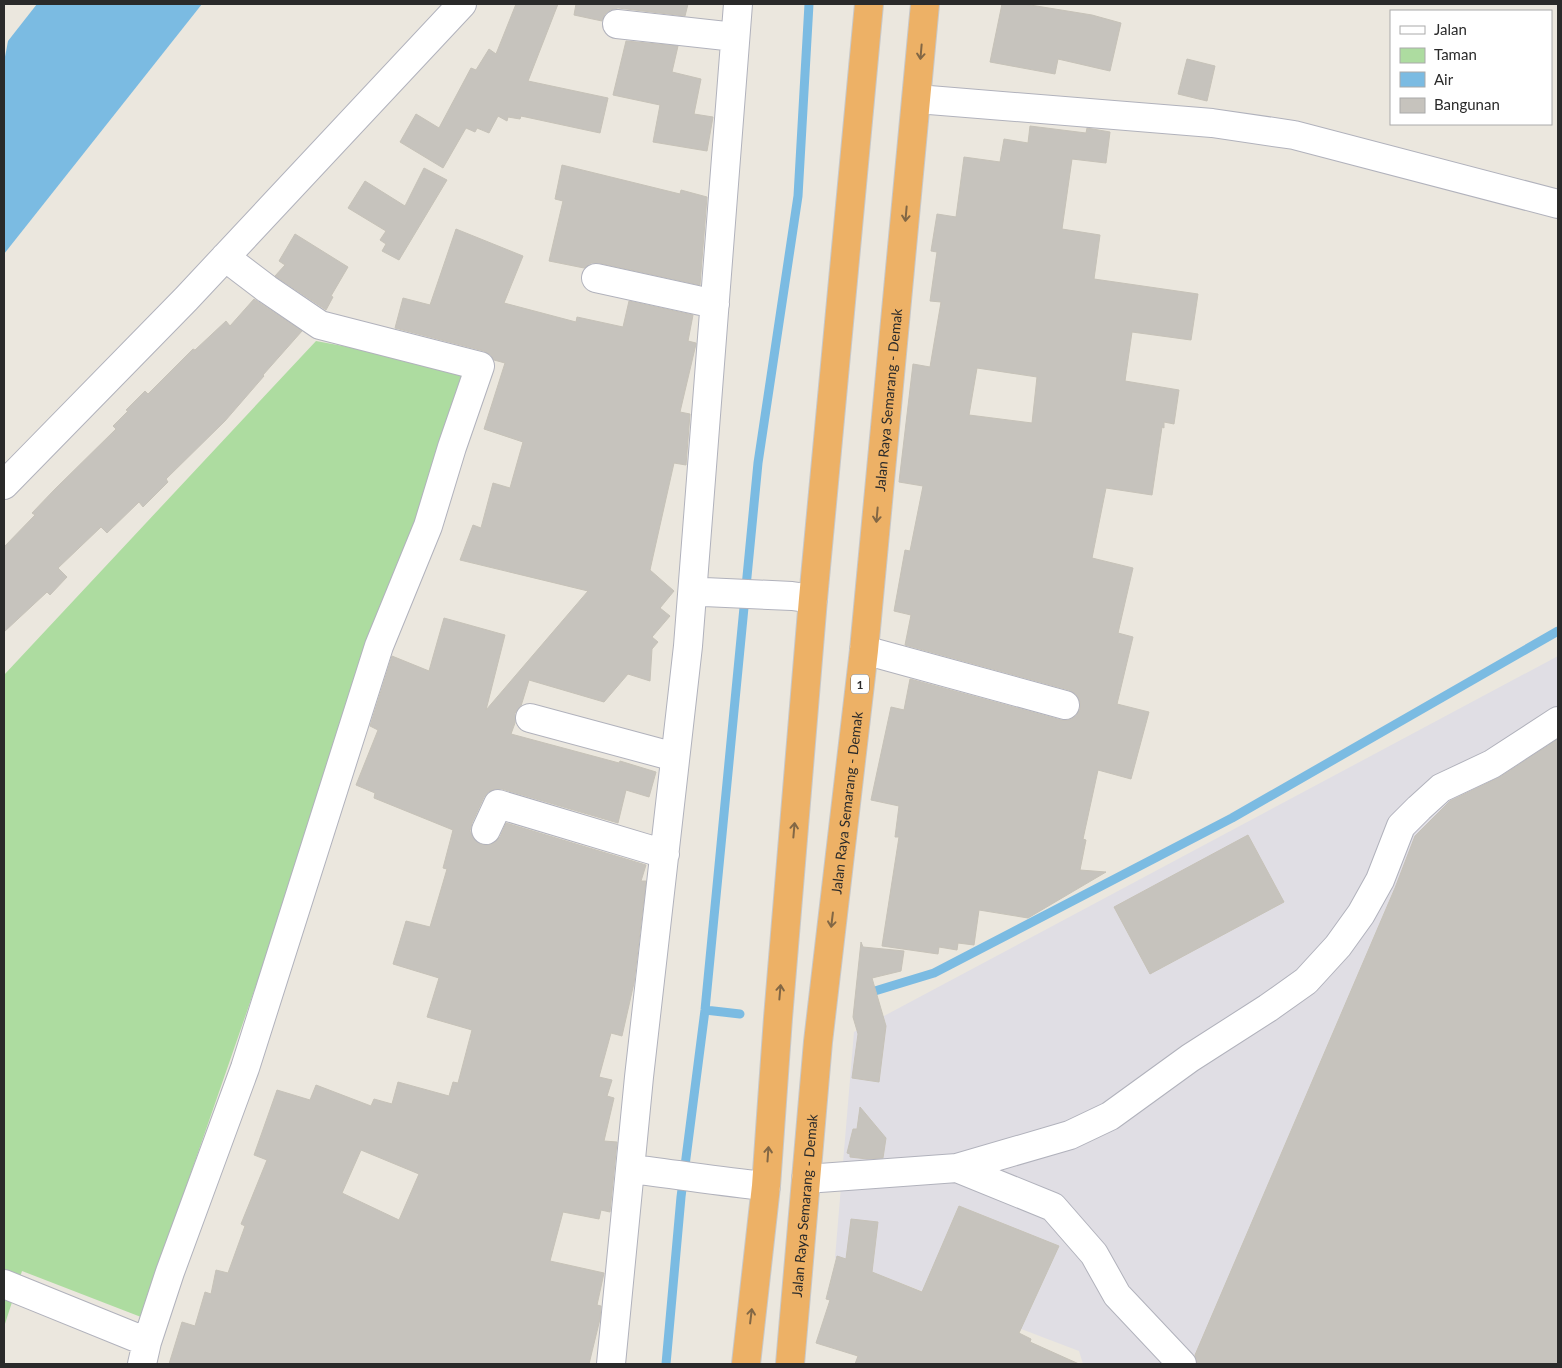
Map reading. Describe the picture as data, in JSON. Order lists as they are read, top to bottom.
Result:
{
  "streets": {
    "highway": ["Jalan Raya Semarang - Demak", "1"]
  },
  "legend": [
    "Jalan",
    "Taman",
    "Air",
    "Bangunan"
  ]
}
